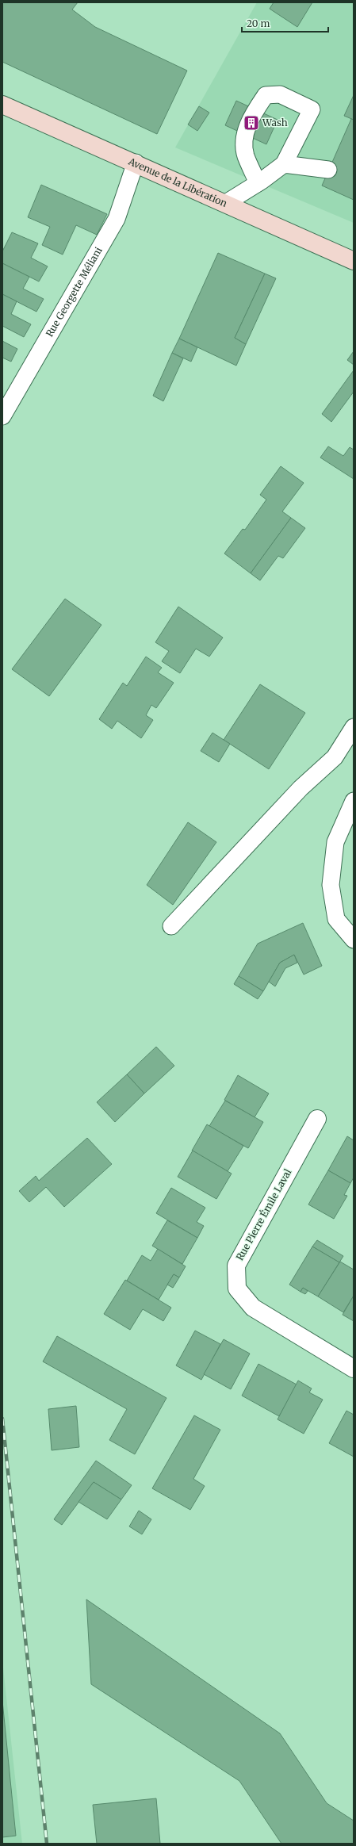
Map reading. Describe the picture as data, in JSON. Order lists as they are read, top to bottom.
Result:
{
  "streets": {
    "main road": ["Avenue de la Libération"],
    "street": ["Rue Pierre Émile Laval"],
    "lane": ["Rue Georgette Méliani"]
  },
  "crossings": [
    ["Avenue de la Libération", "Rue Georgette Méliani"]
  ],
  "places": {
    "building": ["Wash"]
  },
  "scale_bar": "20 m"
}
